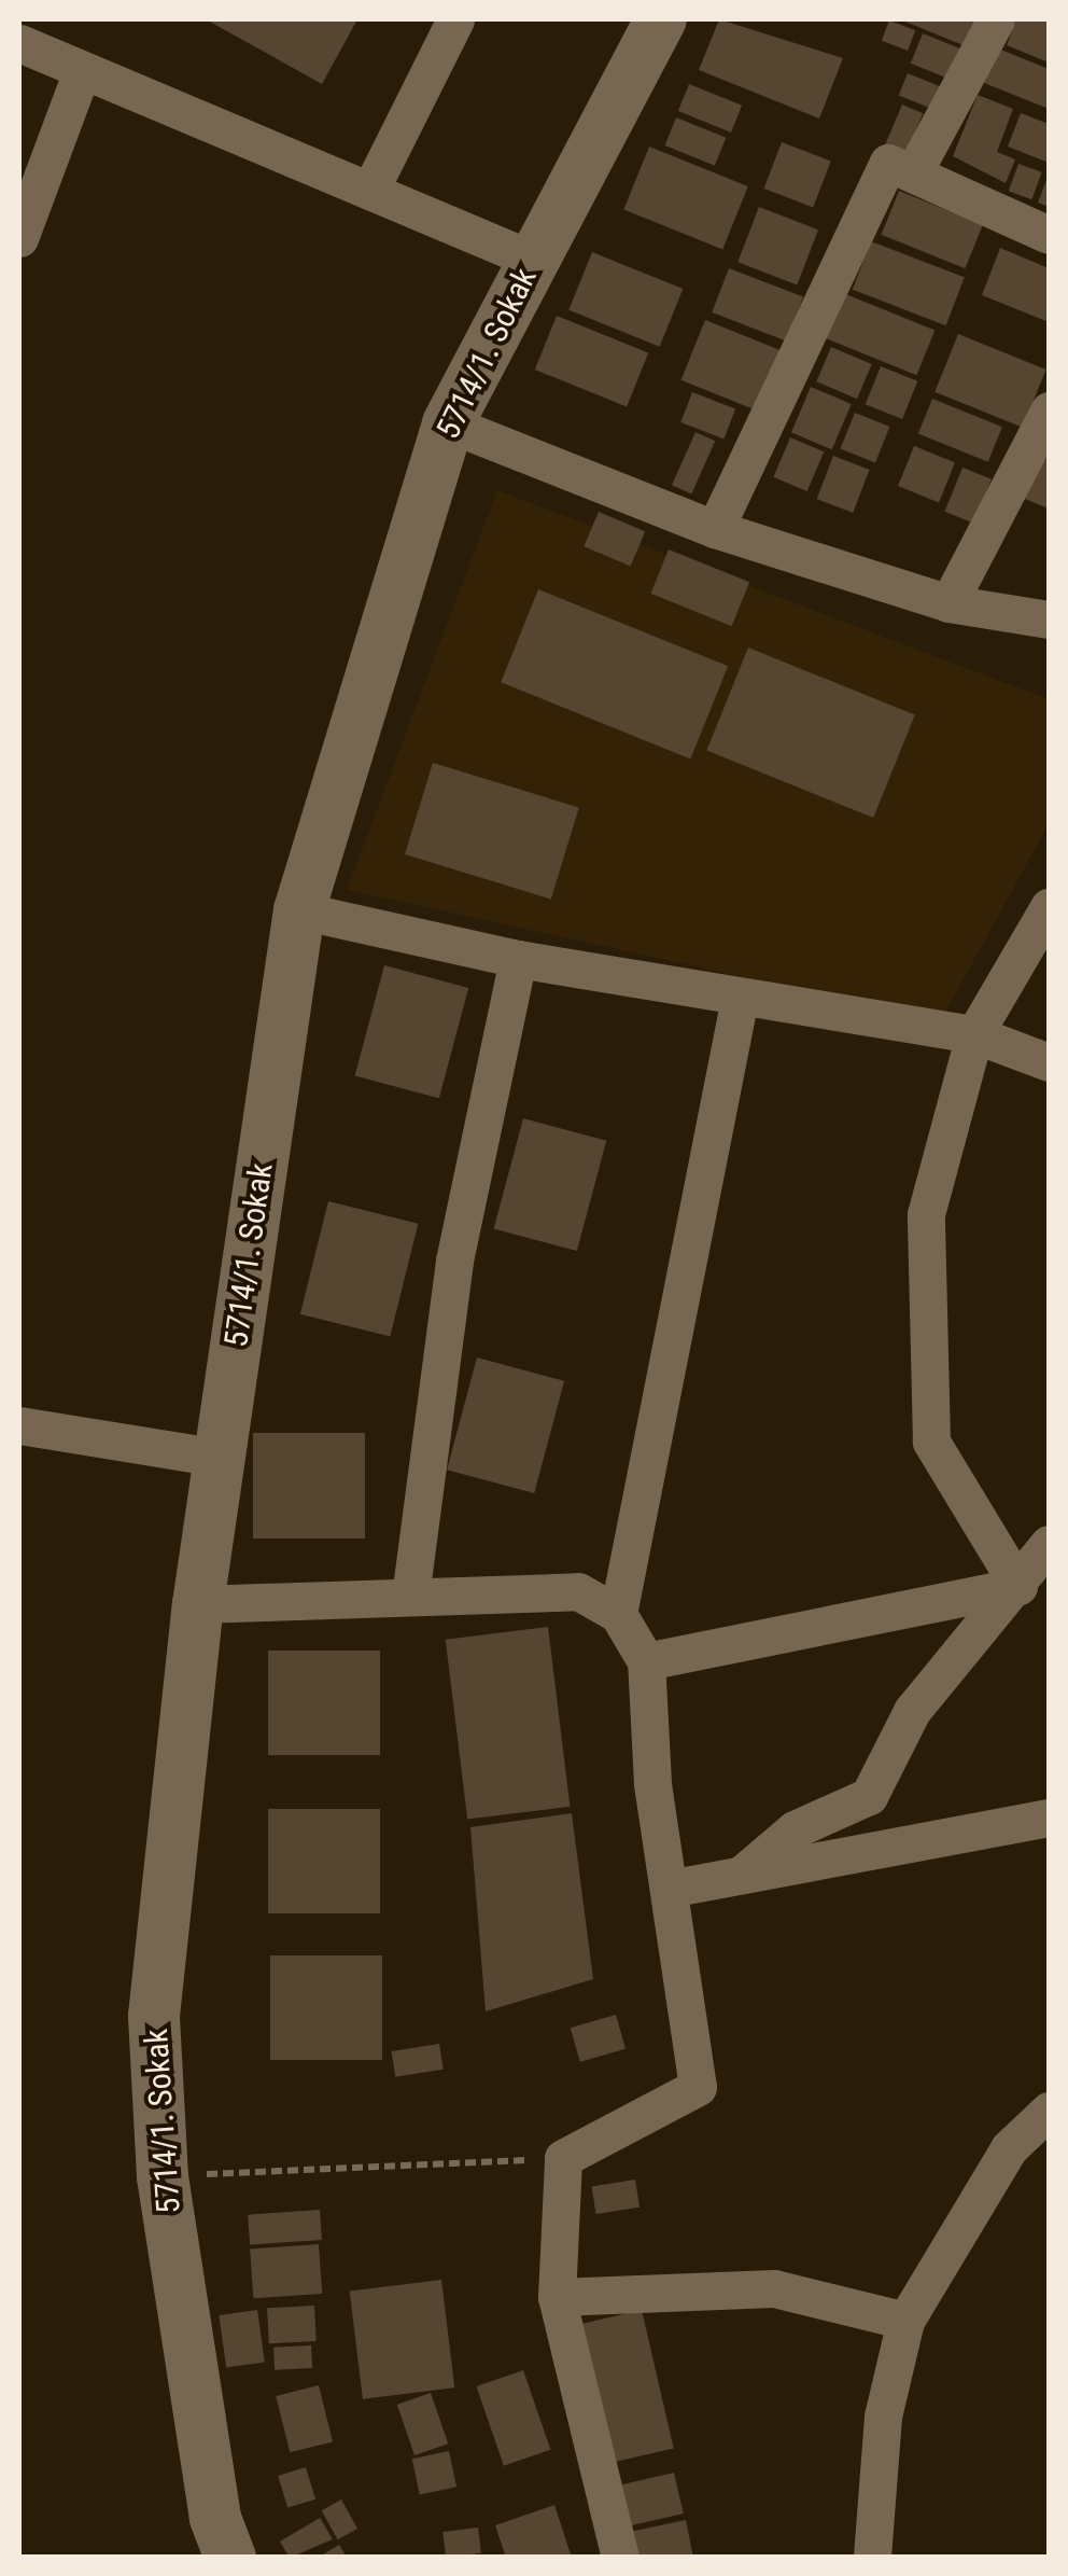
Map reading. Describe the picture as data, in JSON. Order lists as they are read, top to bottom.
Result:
{
  "streets": {
    "main road": ["5714/1. Sokak"]
  }
}
